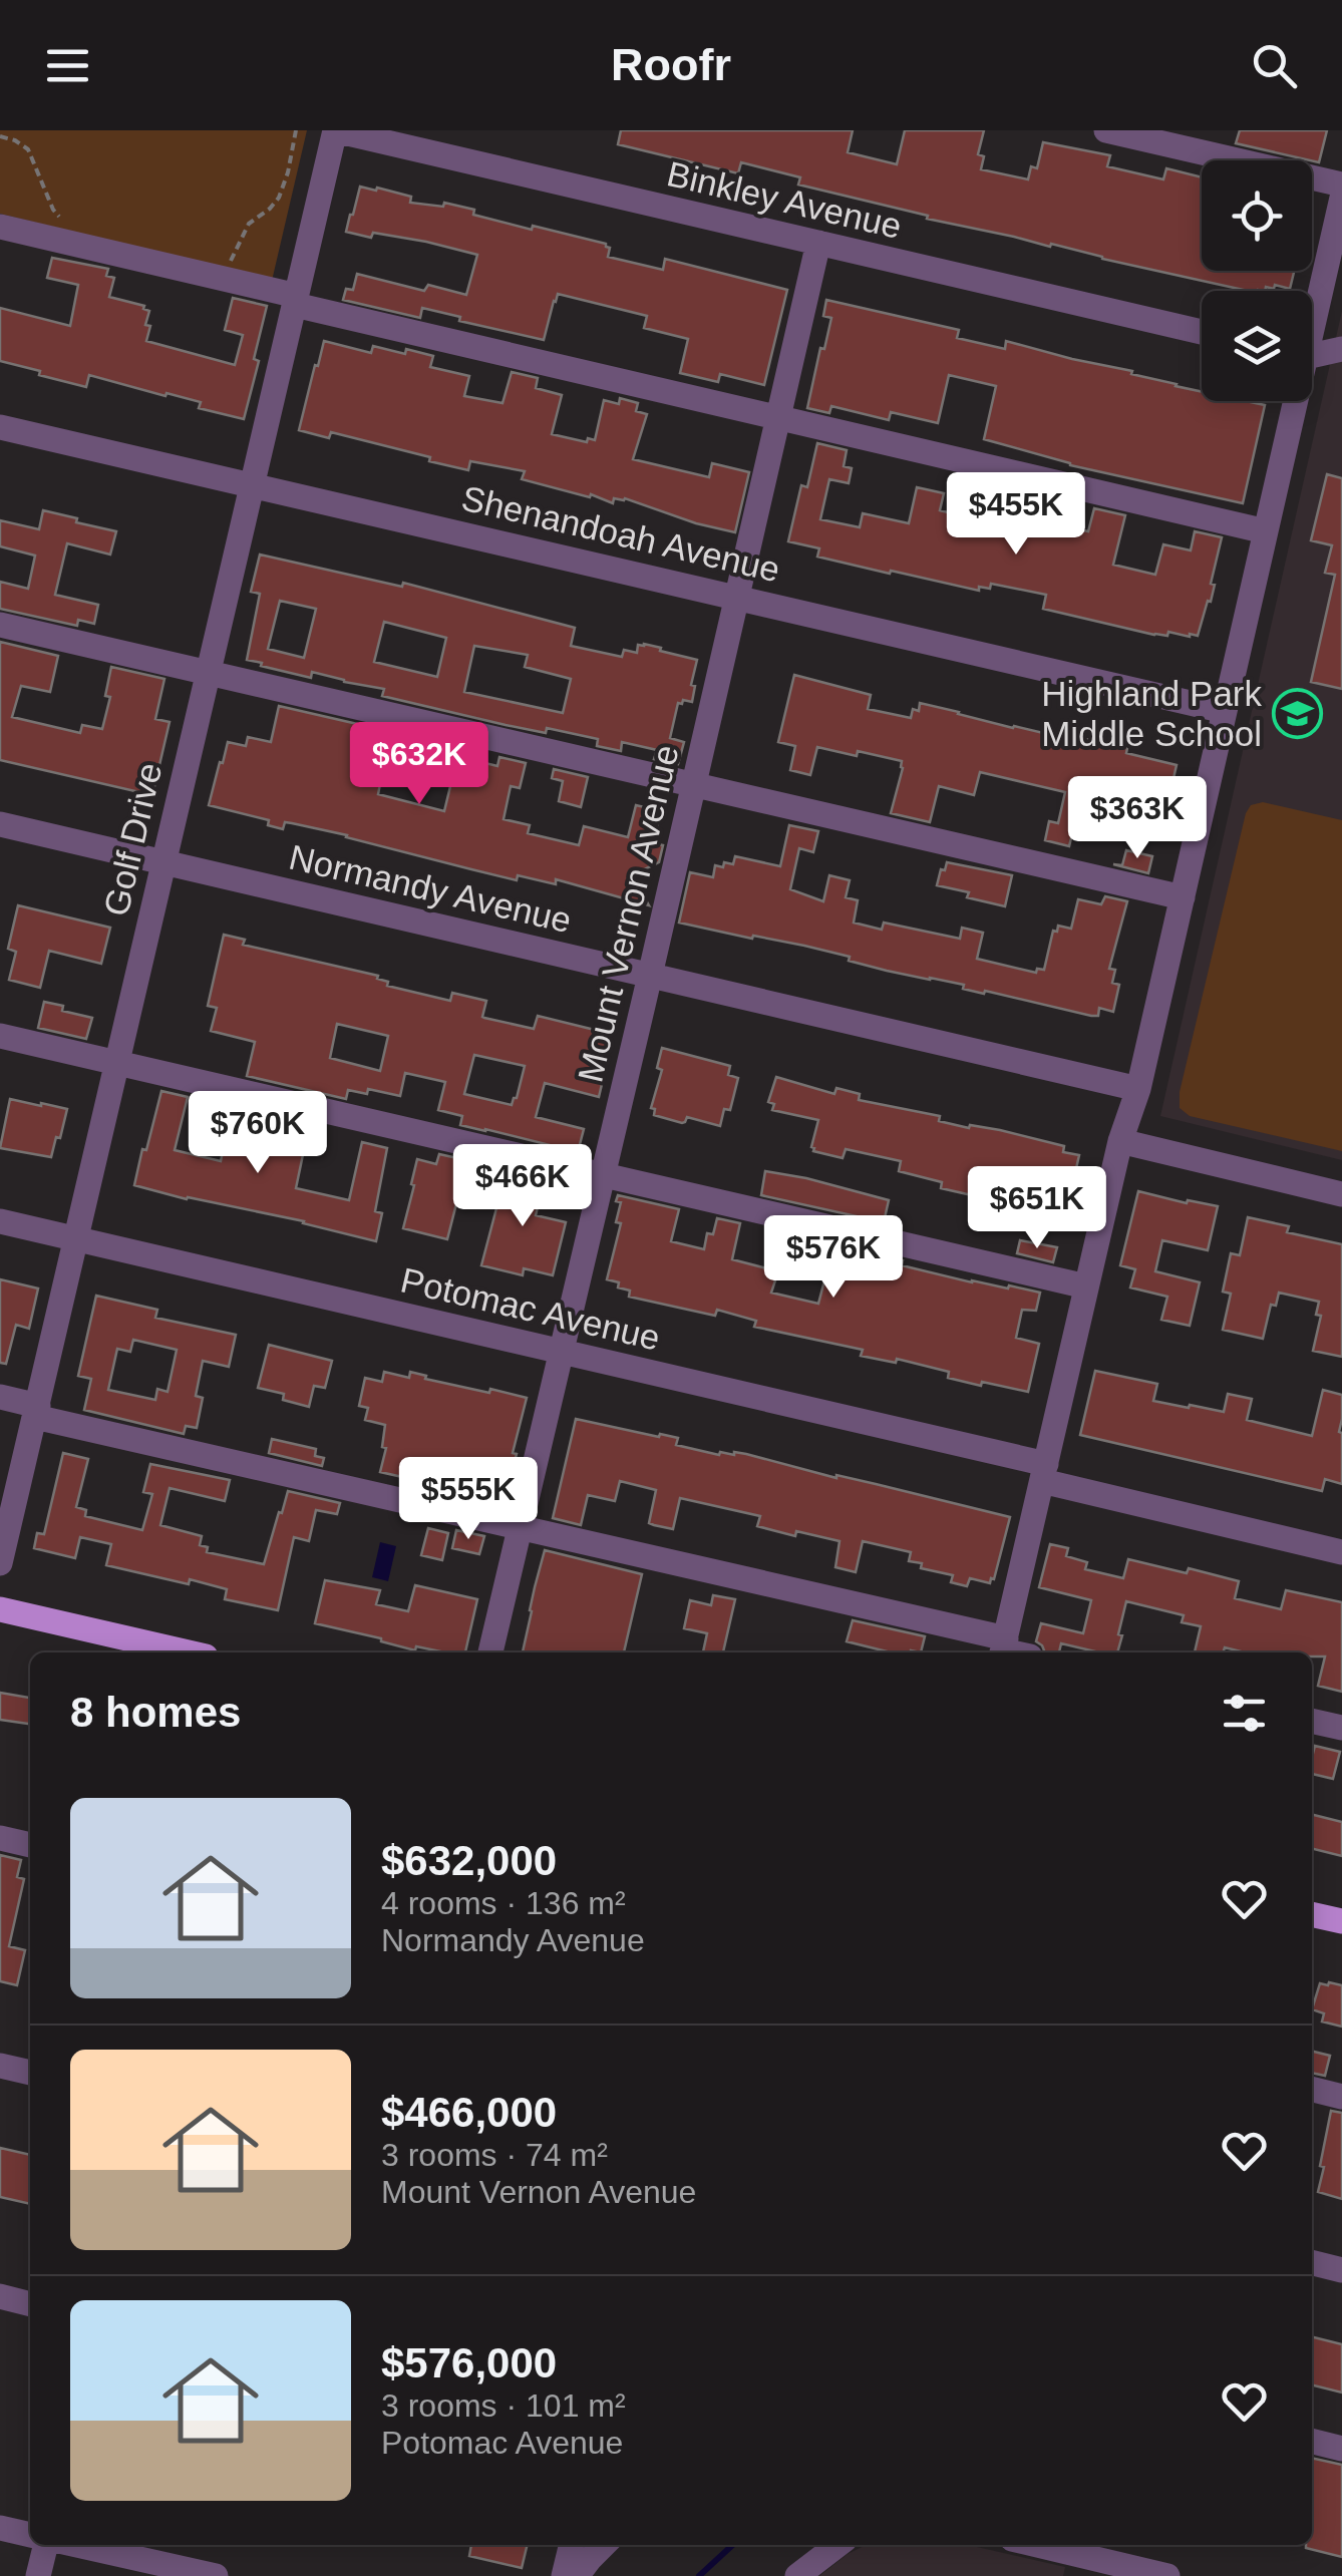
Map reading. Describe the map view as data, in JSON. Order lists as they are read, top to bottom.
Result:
{
  "streets": {
    "street": [
      "Binkley Avenue",
      "Shenandoah Avenue",
      "Golf Drive",
      "Normandy Avenue",
      "Mount Vernon Avenue",
      "Potomac Avenue"
    ]
  },
  "crossings": [
    ["Binkley Avenue", "Golf Drive"],
    ["Binkley Avenue", "Mount Vernon Avenue"],
    ["Shenandoah Avenue", "Golf Drive"],
    ["Shenandoah Avenue", "Mount Vernon Avenue"],
    ["Golf Drive", "Normandy Avenue"],
    ["Golf Drive", "Potomac Avenue"],
    ["Normandy Avenue", "Mount Vernon Avenue"],
    ["Mount Vernon Avenue", "Potomac Avenue"]
  ],
  "places": {
    "school or university": ["Highland Park Middle School"]
  },
  "page": {
    "header": "Roofr",
    "price": [
      "$455K",
      "$632K",
      "$363K",
      "$760K",
      "$466K",
      "$651K",
      "$576K",
      "$555K"
    ],
    "heading": "8 homes",
    "list": [
      {
        "name": "$632,000",
        "note": "4 rooms · 136 m² · Normandy Avenue"
      },
      {
        "name": "$466,000",
        "note": "3 rooms · 74 m² · Mount Vernon Avenue"
      },
      {
        "name": "$576,000",
        "note": "3 rooms · 101 m² · Potomac Avenue"
      }
    ]
  }
}
